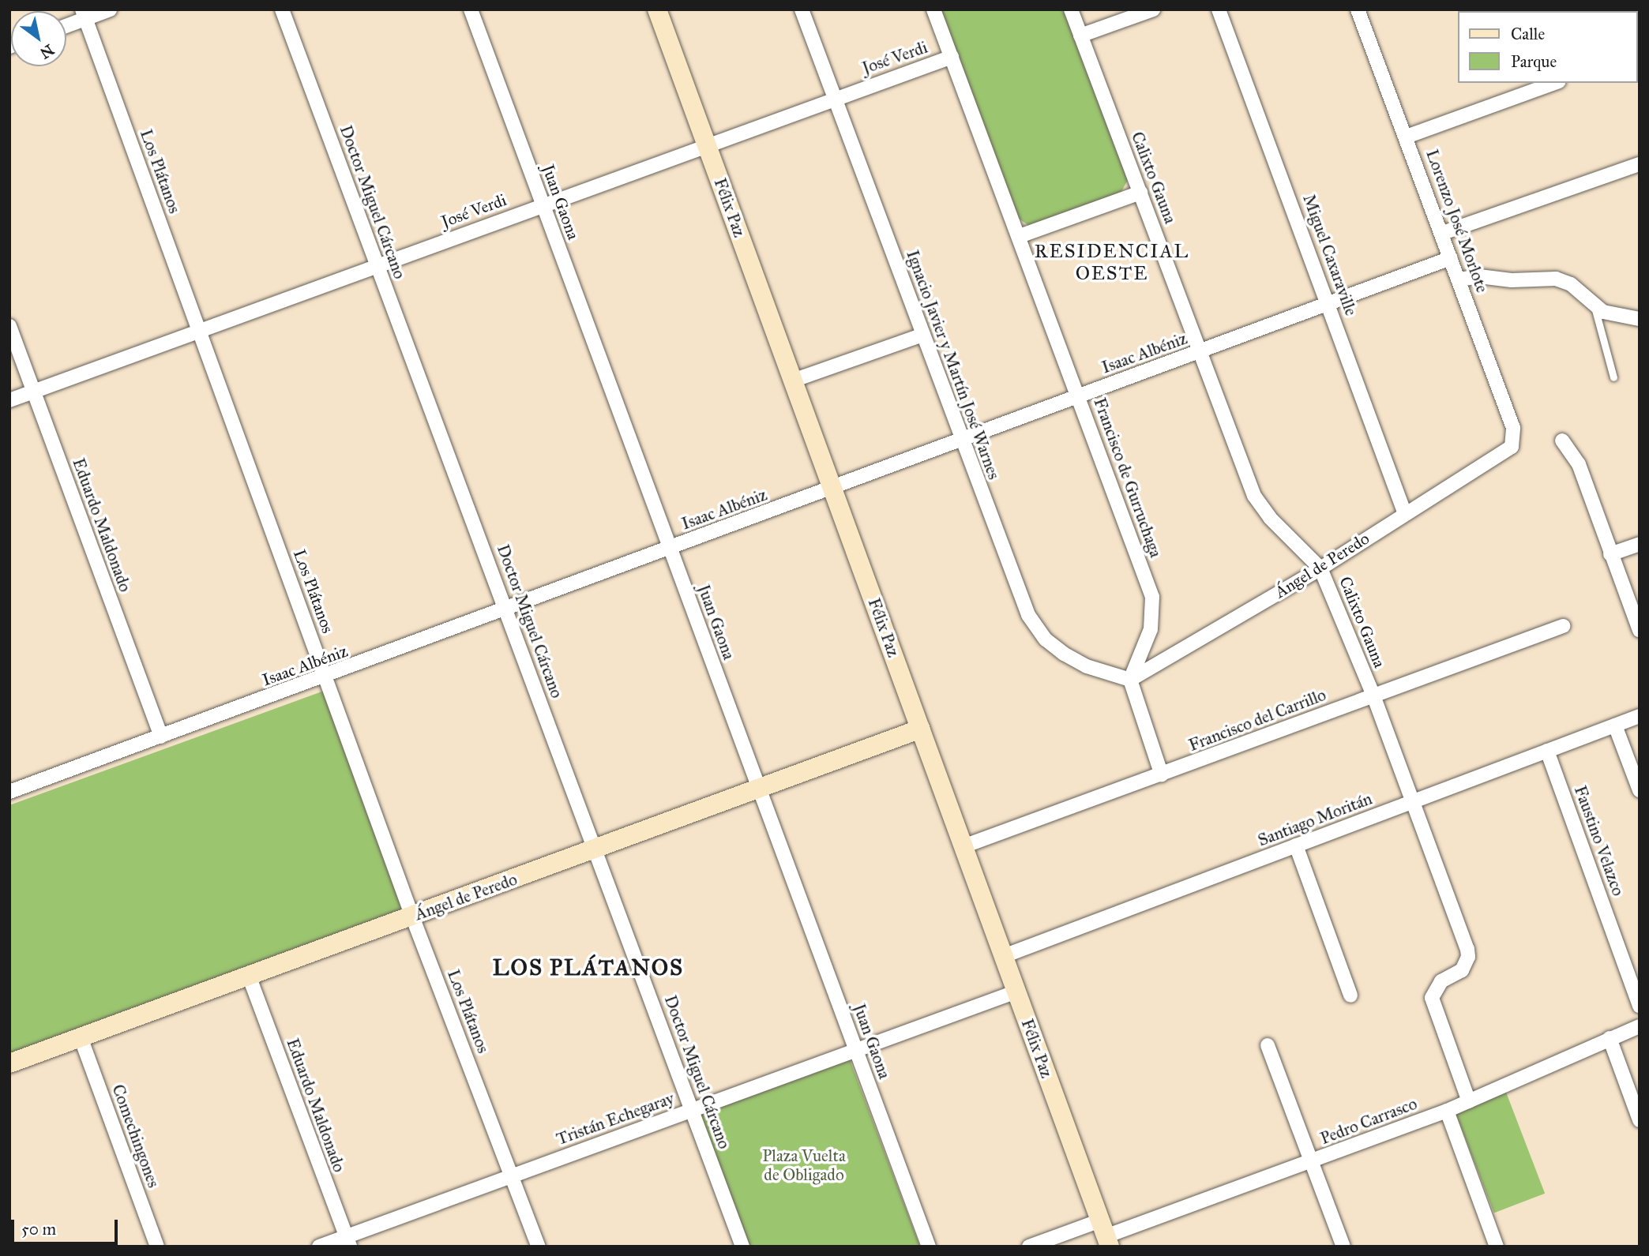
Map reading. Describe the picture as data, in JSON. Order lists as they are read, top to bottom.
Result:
{
  "streets": {
    "main road": ["Félix Paz", "Ángel de Peredo"],
    "street": [
      "José Verdi",
      "Los Plátanos",
      "Calixto Gauna",
      "Doctor Miguel Cárcano",
      "Juan Gaona",
      "Lorenzo José Morlote",
      "Miguel Caxaraville",
      "Isaac Albéniz",
      "Ignacio Javier y Martín José Warnes",
      "Francisco de Gurruchaga",
      "Eduardo Maldonado",
      "Francisco del Carrillo",
      "Santiago Moritán",
      "Faustino Velazco",
      "Tristán Echegaray",
      "Pedro Carrasco",
      "Comechingones"
    ]
  },
  "crossings": [
    ["José Verdi", "Los Plátanos"],
    ["José Verdi", "Doctor Miguel Cárcano"],
    ["José Verdi", "Juan Gaona"],
    ["José Verdi", "Félix Paz"],
    ["José Verdi", "Ignacio Javier y Martín José Warnes"],
    ["José Verdi", "Francisco de Gurruchaga"],
    ["José Verdi", "Eduardo Maldonado"],
    ["Los Plátanos", "Isaac Albéniz"],
    ["Los Plátanos", "Ángel de Peredo"],
    ["Los Plátanos", "Tristán Echegaray"],
    ["Calixto Gauna", "Isaac Albéniz"],
    ["Calixto Gauna", "Ángel de Peredo"],
    ["Calixto Gauna", "Francisco del Carrillo"],
    ["Calixto Gauna", "Santiago Moritán"],
    ["Calixto Gauna", "Pedro Carrasco"],
    ["Doctor Miguel Cárcano", "Isaac Albéniz"],
    ["Doctor Miguel Cárcano", "Ángel de Peredo"],
    ["Doctor Miguel Cárcano", "Tristán Echegaray"],
    ["Juan Gaona", "Isaac Albéniz"],
    ["Juan Gaona", "Ángel de Peredo"],
    ["Juan Gaona", "Tristán Echegaray"],
    ["Félix Paz", "Isaac Albéniz"],
    ["Félix Paz", "Ángel de Peredo"],
    ["Félix Paz", "Francisco del Carrillo"],
    ["Félix Paz", "Santiago Moritán"],
    ["Félix Paz", "Tristán Echegaray"],
    ["Félix Paz", "Pedro Carrasco"],
    ["Lorenzo José Morlote", "Isaac Albéniz"],
    ["Lorenzo José Morlote", "Ángel de Peredo"],
    ["Miguel Caxaraville", "Isaac Albéniz"],
    ["Miguel Caxaraville", "Ángel de Peredo"],
    ["Isaac Albéniz", "Ignacio Javier y Martín José Warnes"],
    ["Isaac Albéniz", "Francisco de Gurruchaga"],
    ["Isaac Albéniz", "Eduardo Maldonado"],
    ["Ignacio Javier y Martín José Warnes", "Francisco de Gurruchaga"],
    ["Ignacio Javier y Martín José Warnes", "Ángel de Peredo"],
    ["Francisco de Gurruchaga", "Ángel de Peredo"],
    ["Eduardo Maldonado", "Ángel de Peredo"],
    ["Eduardo Maldonado", "Tristán Echegaray"],
    ["Ángel de Peredo", "Comechingones"],
    ["Santiago Moritán", "Faustino Velazco"]
  ],
  "districts": ["RESIDENCIAL OESTE", "LOS PLÁTANOS"],
  "parks": ["Plaza Vuelta de Obligado"],
  "legend": ["Calle", "Parque"],
  "scale_bar": "50 m",
  "north": "bottom right"
}
